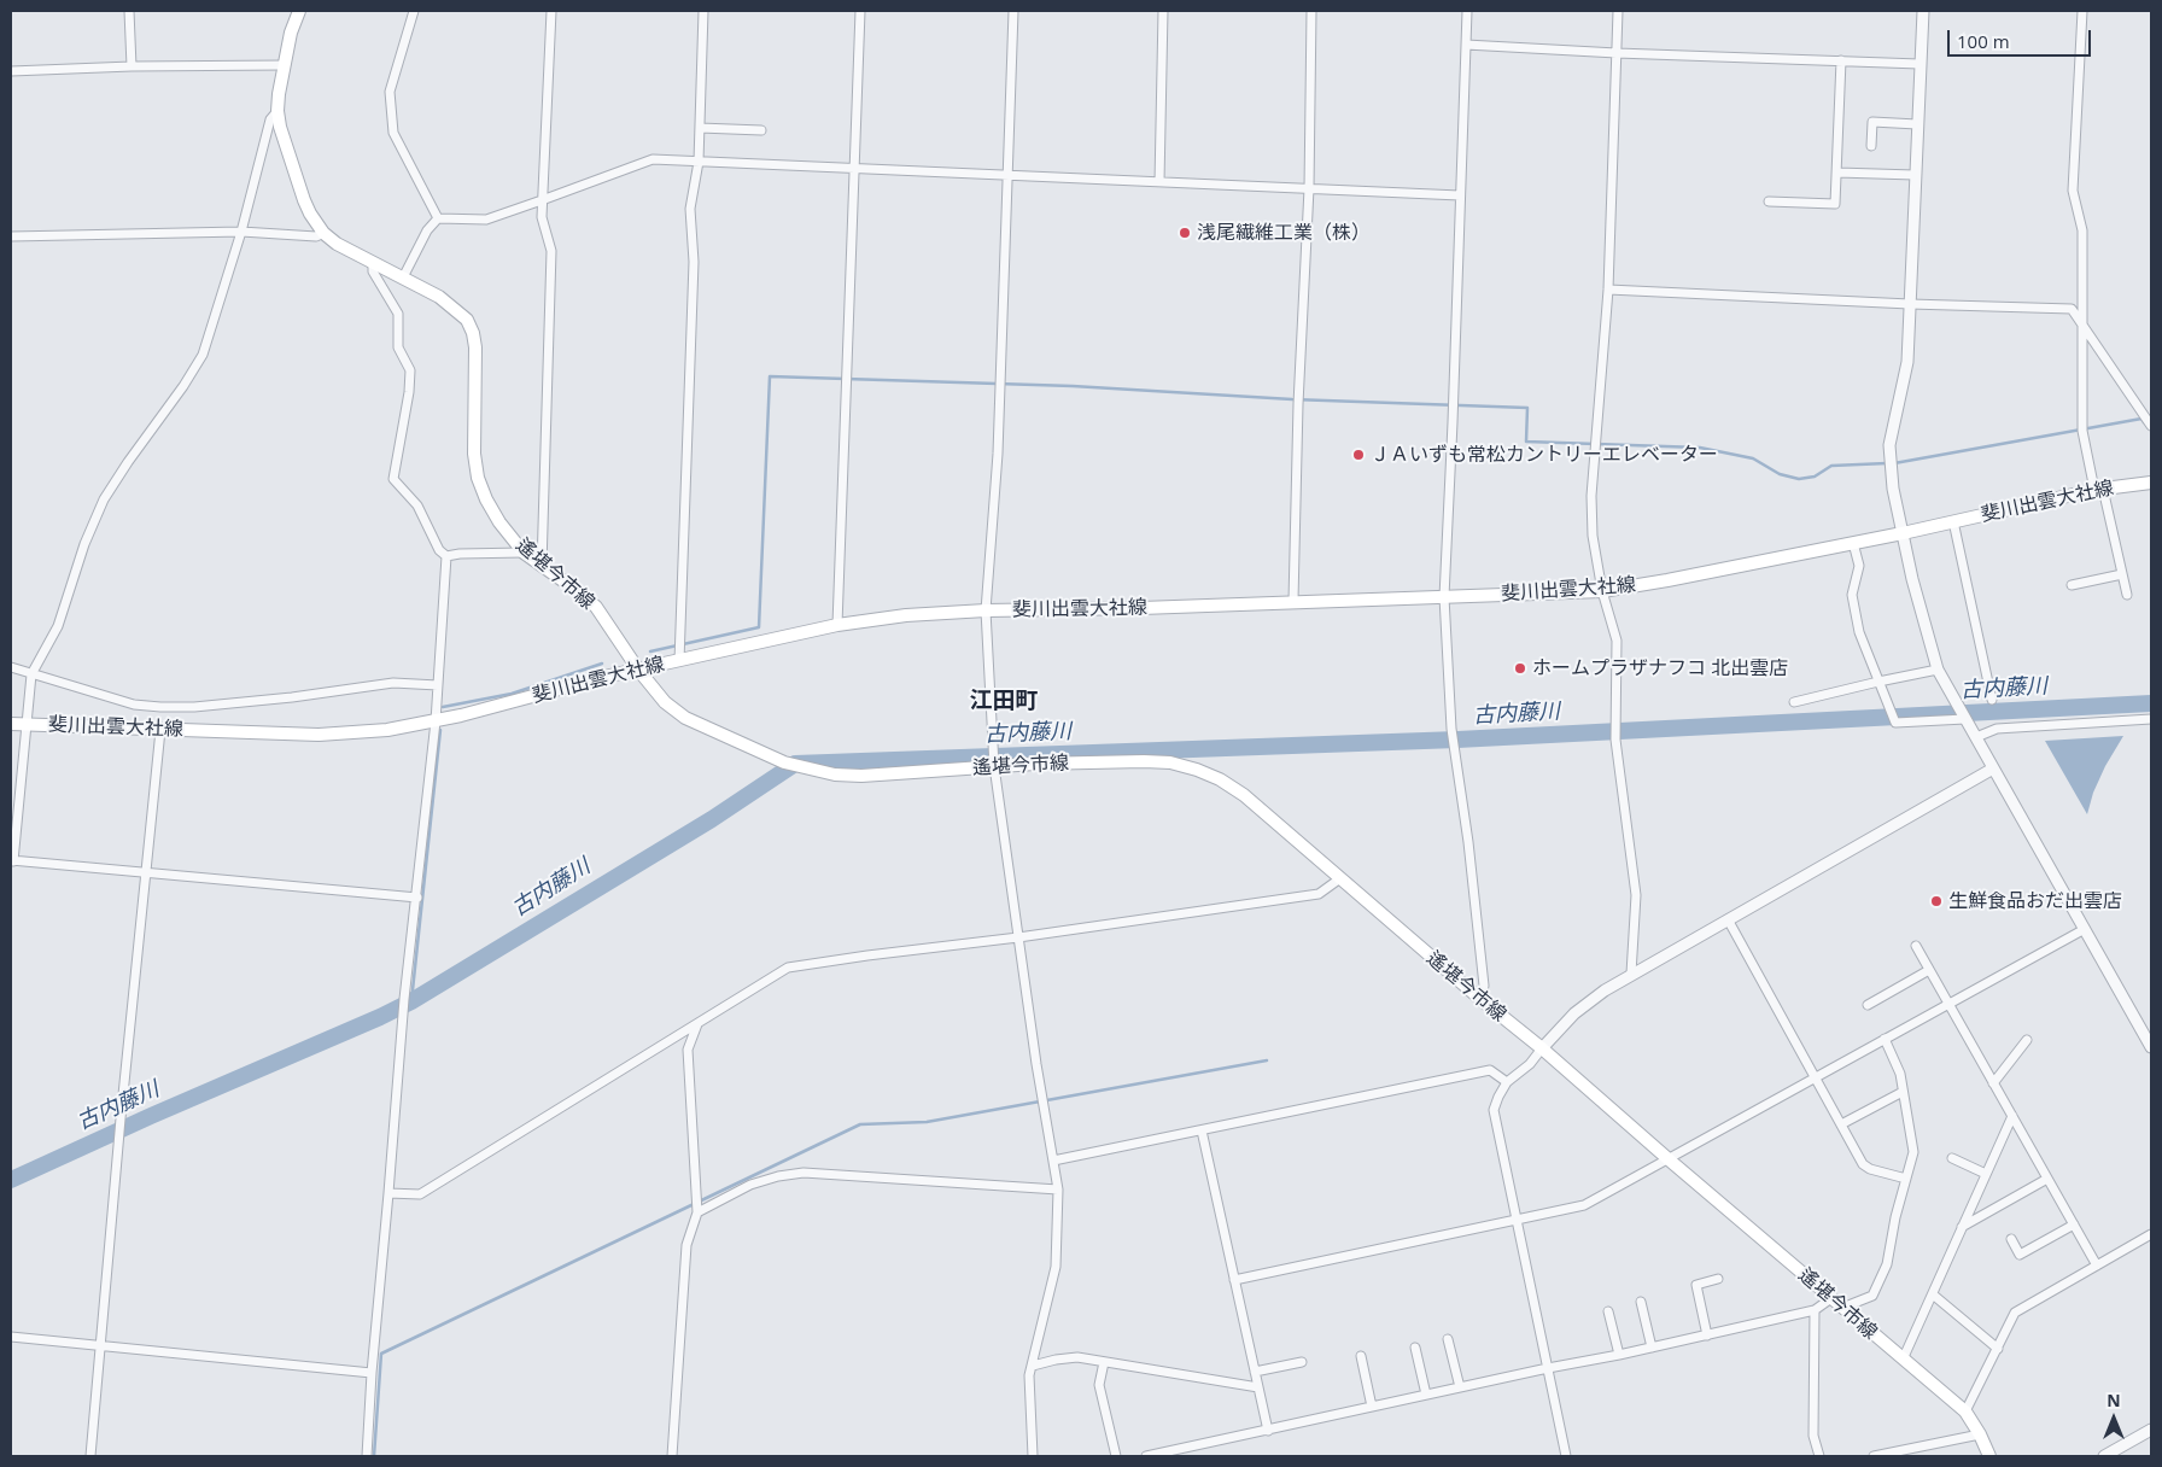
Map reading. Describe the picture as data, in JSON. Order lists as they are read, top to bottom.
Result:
{
  "streets": {
    "main road": ["斐川出雲大社線", "遙堪今市線"]
  },
  "crossings": [
    ["斐川出雲大社線", "遙堪今市線"]
  ],
  "districts": ["江田町"],
  "water": ["古内藤川"],
  "places": [
    "浅尾繊維工業（株）",
    "ＪＡいずも常松カントリーエレベーター",
    "ホームプラザナフコ 北出雲店",
    "生鮮食品おだ出雲店"
  ],
  "scale_bar": "100 m",
  "north": "top"
}
